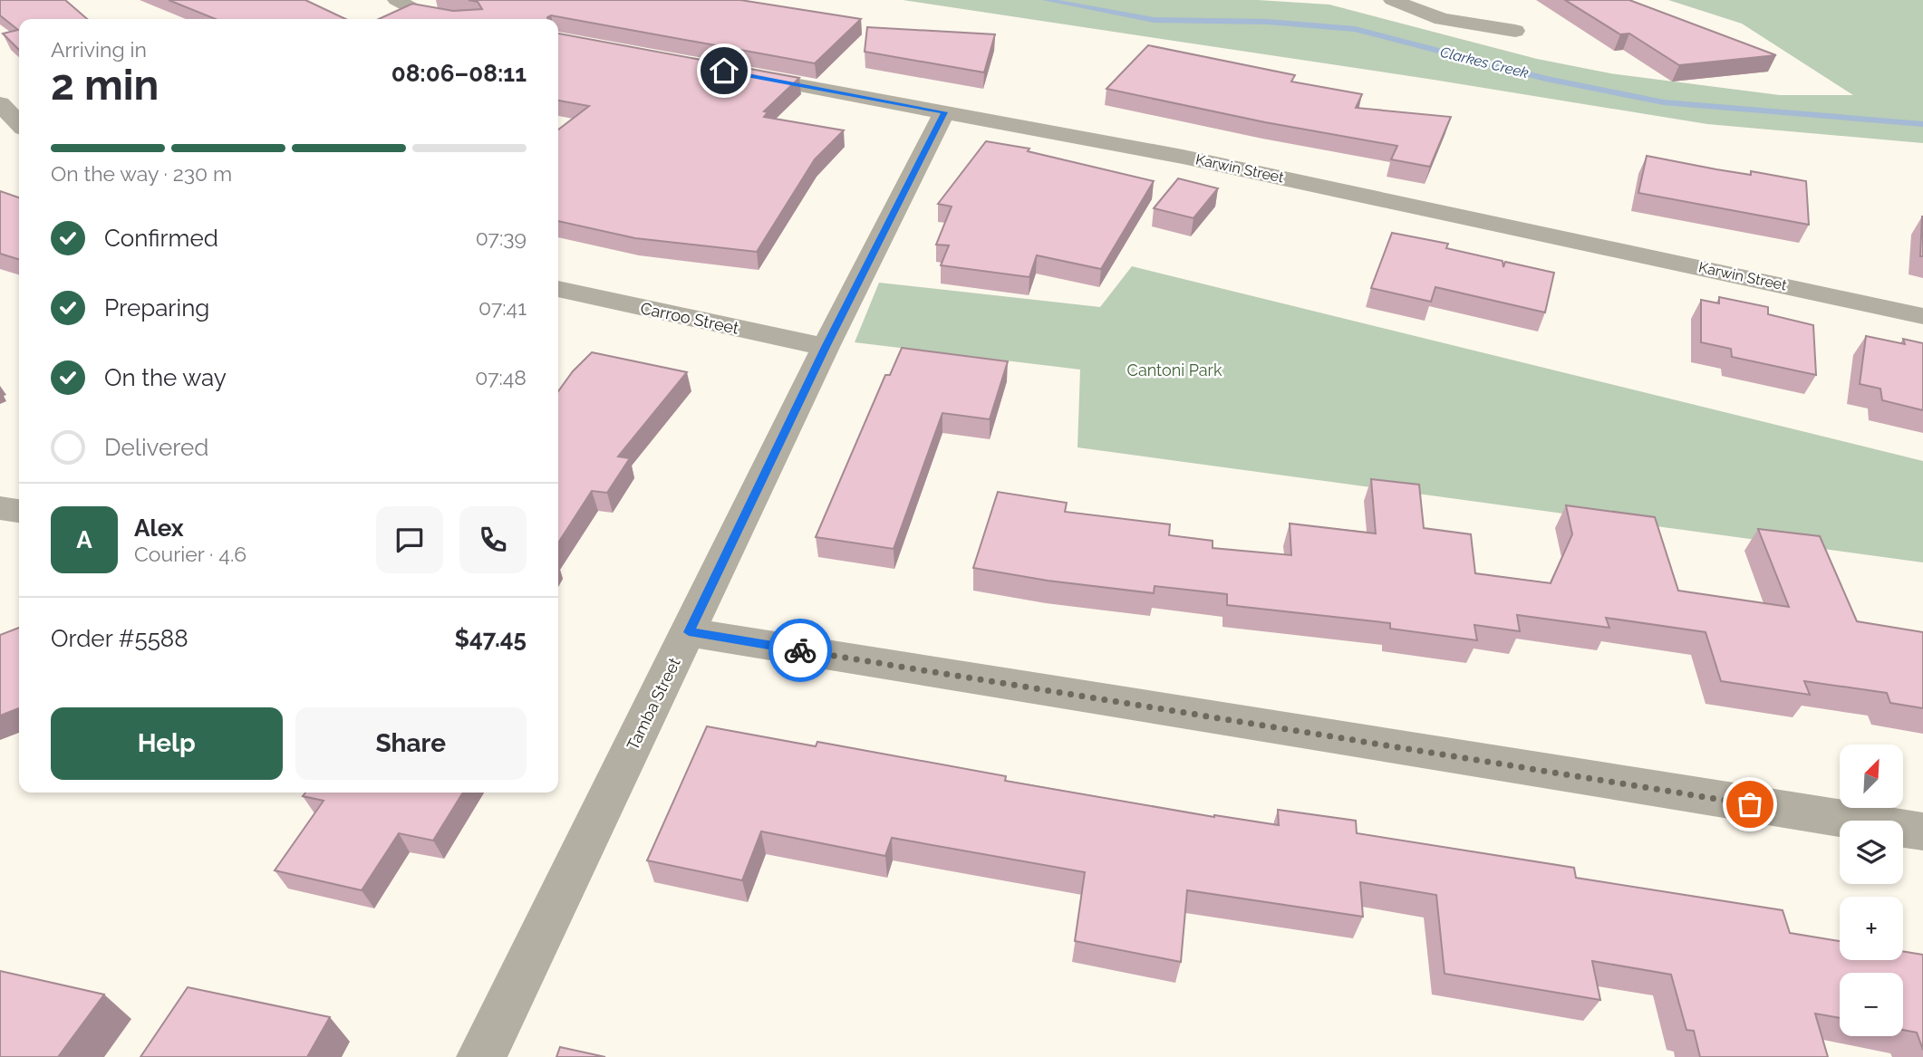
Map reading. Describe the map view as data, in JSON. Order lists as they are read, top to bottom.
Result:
{
  "streets": {
    "street": ["Karwin Street", "Carroo Street", "Tamba Street"]
  },
  "crossings": [
    ["Karwin Street", "Tamba Street"],
    ["Carroo Street", "Tamba Street"]
  ],
  "water": ["Clarkes Creek"],
  "parks": ["Cantoni Park"],
  "north": "top right",
  "page": {
    "heading": ["2 min", "Arriving in", "08:06–08:11"],
    "panel": [
      "Alex",
      "Courier · 4.6",
      "Order #5588",
      "$47.45"
    ],
    "bar": "On the way · 230 m",
    "list": [
      ["Confirmed", "07:39"],
      ["Preparing", "07:41"],
      ["On the way", "07:48"],
      "Delivered"
    ],
    "round": "A",
    "buttons": ["Help", "Share"],
    "map_buttons": ["+", "−"]
  }
}
